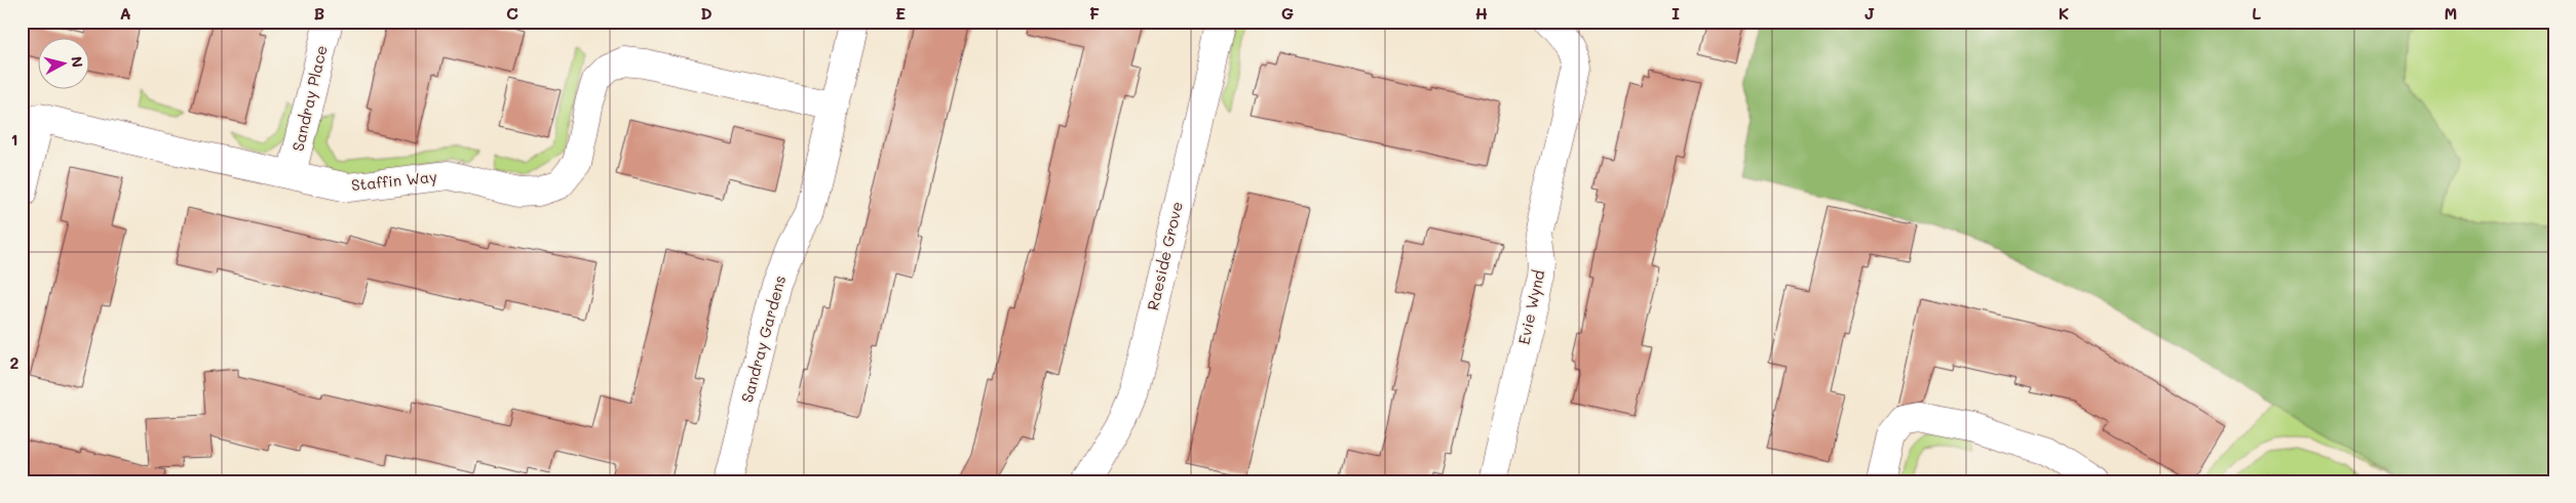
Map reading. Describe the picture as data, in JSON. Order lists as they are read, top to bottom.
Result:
{
  "streets": {
    "street": [
      "Sandray Place",
      "Staffin Way",
      "Raeside Grove",
      "Evie Wynd",
      "Sandray Gardens"
    ]
  },
  "crossings": [
    ["Sandray Place", "Staffin Way"],
    ["Staffin Way", "Sandray Gardens"]
  ],
  "north": "right",
  "grid": {
    "columns": [
      "A",
      "B",
      "C",
      "D",
      "E",
      "F",
      "G",
      "H",
      "I",
      "J",
      "K",
      "L",
      "M"
    ],
    "rows": ["1", "2"]
  }
}
